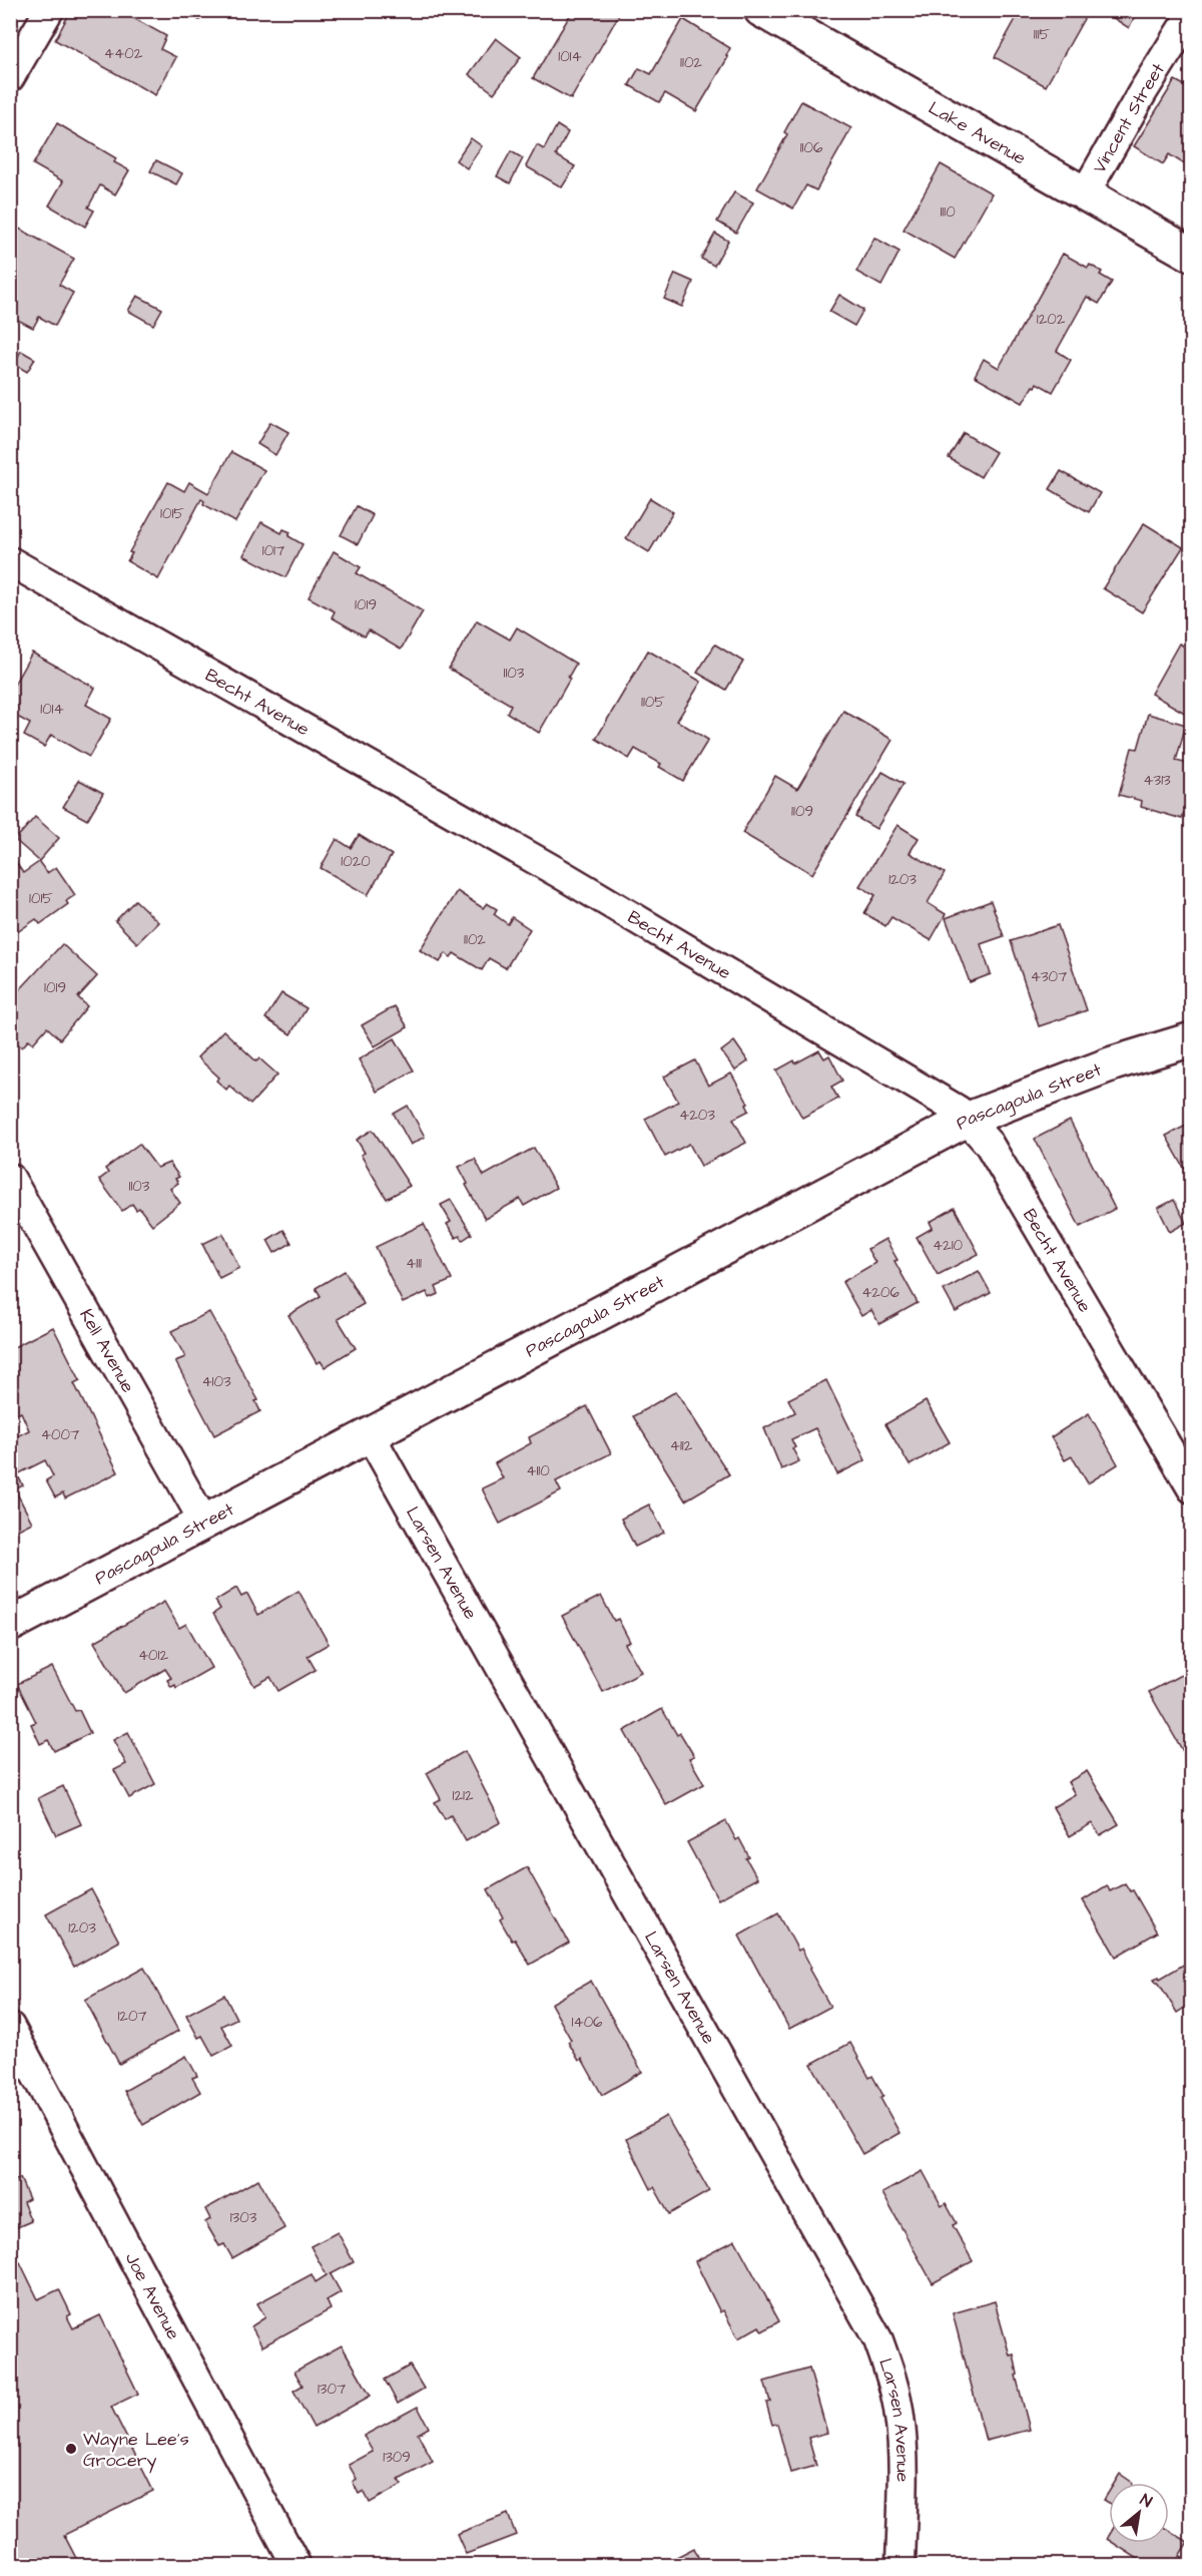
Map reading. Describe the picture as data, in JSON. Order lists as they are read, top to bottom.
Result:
{
  "streets": {
    "street": [
      "Vincent Street",
      "Lake Avenue",
      "Becht Avenue",
      "Pascagoula Street",
      "Kell Avenue",
      "Larsen Avenue",
      "Joe Avenue"
    ]
  },
  "crossings": [
    ["Vincent Street", "Lake Avenue"],
    ["Becht Avenue", "Pascagoula Street"],
    ["Pascagoula Street", "Kell Avenue"],
    ["Pascagoula Street", "Larsen Avenue"]
  ],
  "places": ["Wayne Lee's Grocery"],
  "house_numbers": [
    "1115",
    "4402",
    "1014",
    "1102",
    "1106",
    "1110",
    "1202",
    "1015",
    "1017",
    "1019",
    "1103",
    "1105",
    "1014",
    "4313",
    "1109",
    "1020",
    "1203",
    "1015",
    "1102",
    "4307",
    "1019",
    "4203",
    "1103",
    "4210",
    "4111",
    "4206",
    "4103",
    "4007",
    "4112",
    "4110",
    "4012",
    "1212",
    "1203",
    "1207",
    "1406",
    "1303",
    "1307",
    "1309"
  ],
  "north": "top right"
}
